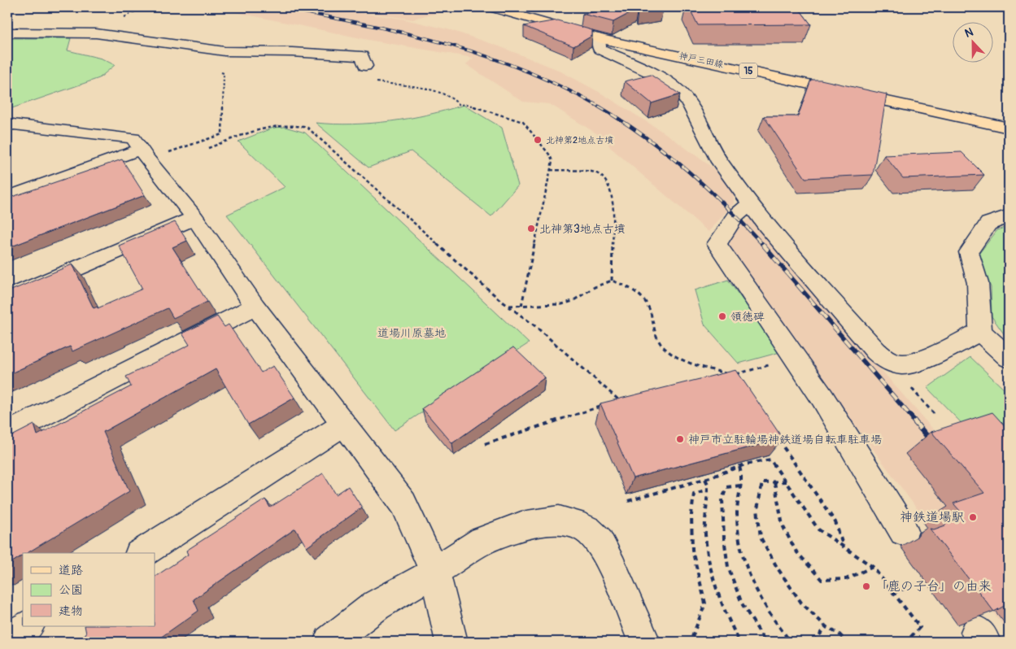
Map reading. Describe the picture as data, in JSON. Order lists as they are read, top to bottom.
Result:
{
  "streets": {
    "main road": ["神戸三田線", "15"]
  },
  "parks": ["道場川原墓地"],
  "places": [
    "北神第2地点古墳",
    "北神第3地点古墳",
    "領徳碑",
    "神戸市立駐輪場神鉄道場自転車駐車場",
    "神鉄道場駅",
    "「鹿の子台」の由来"
  ],
  "legend": ["道路", "公園", "建物"],
  "north": "top"
}
